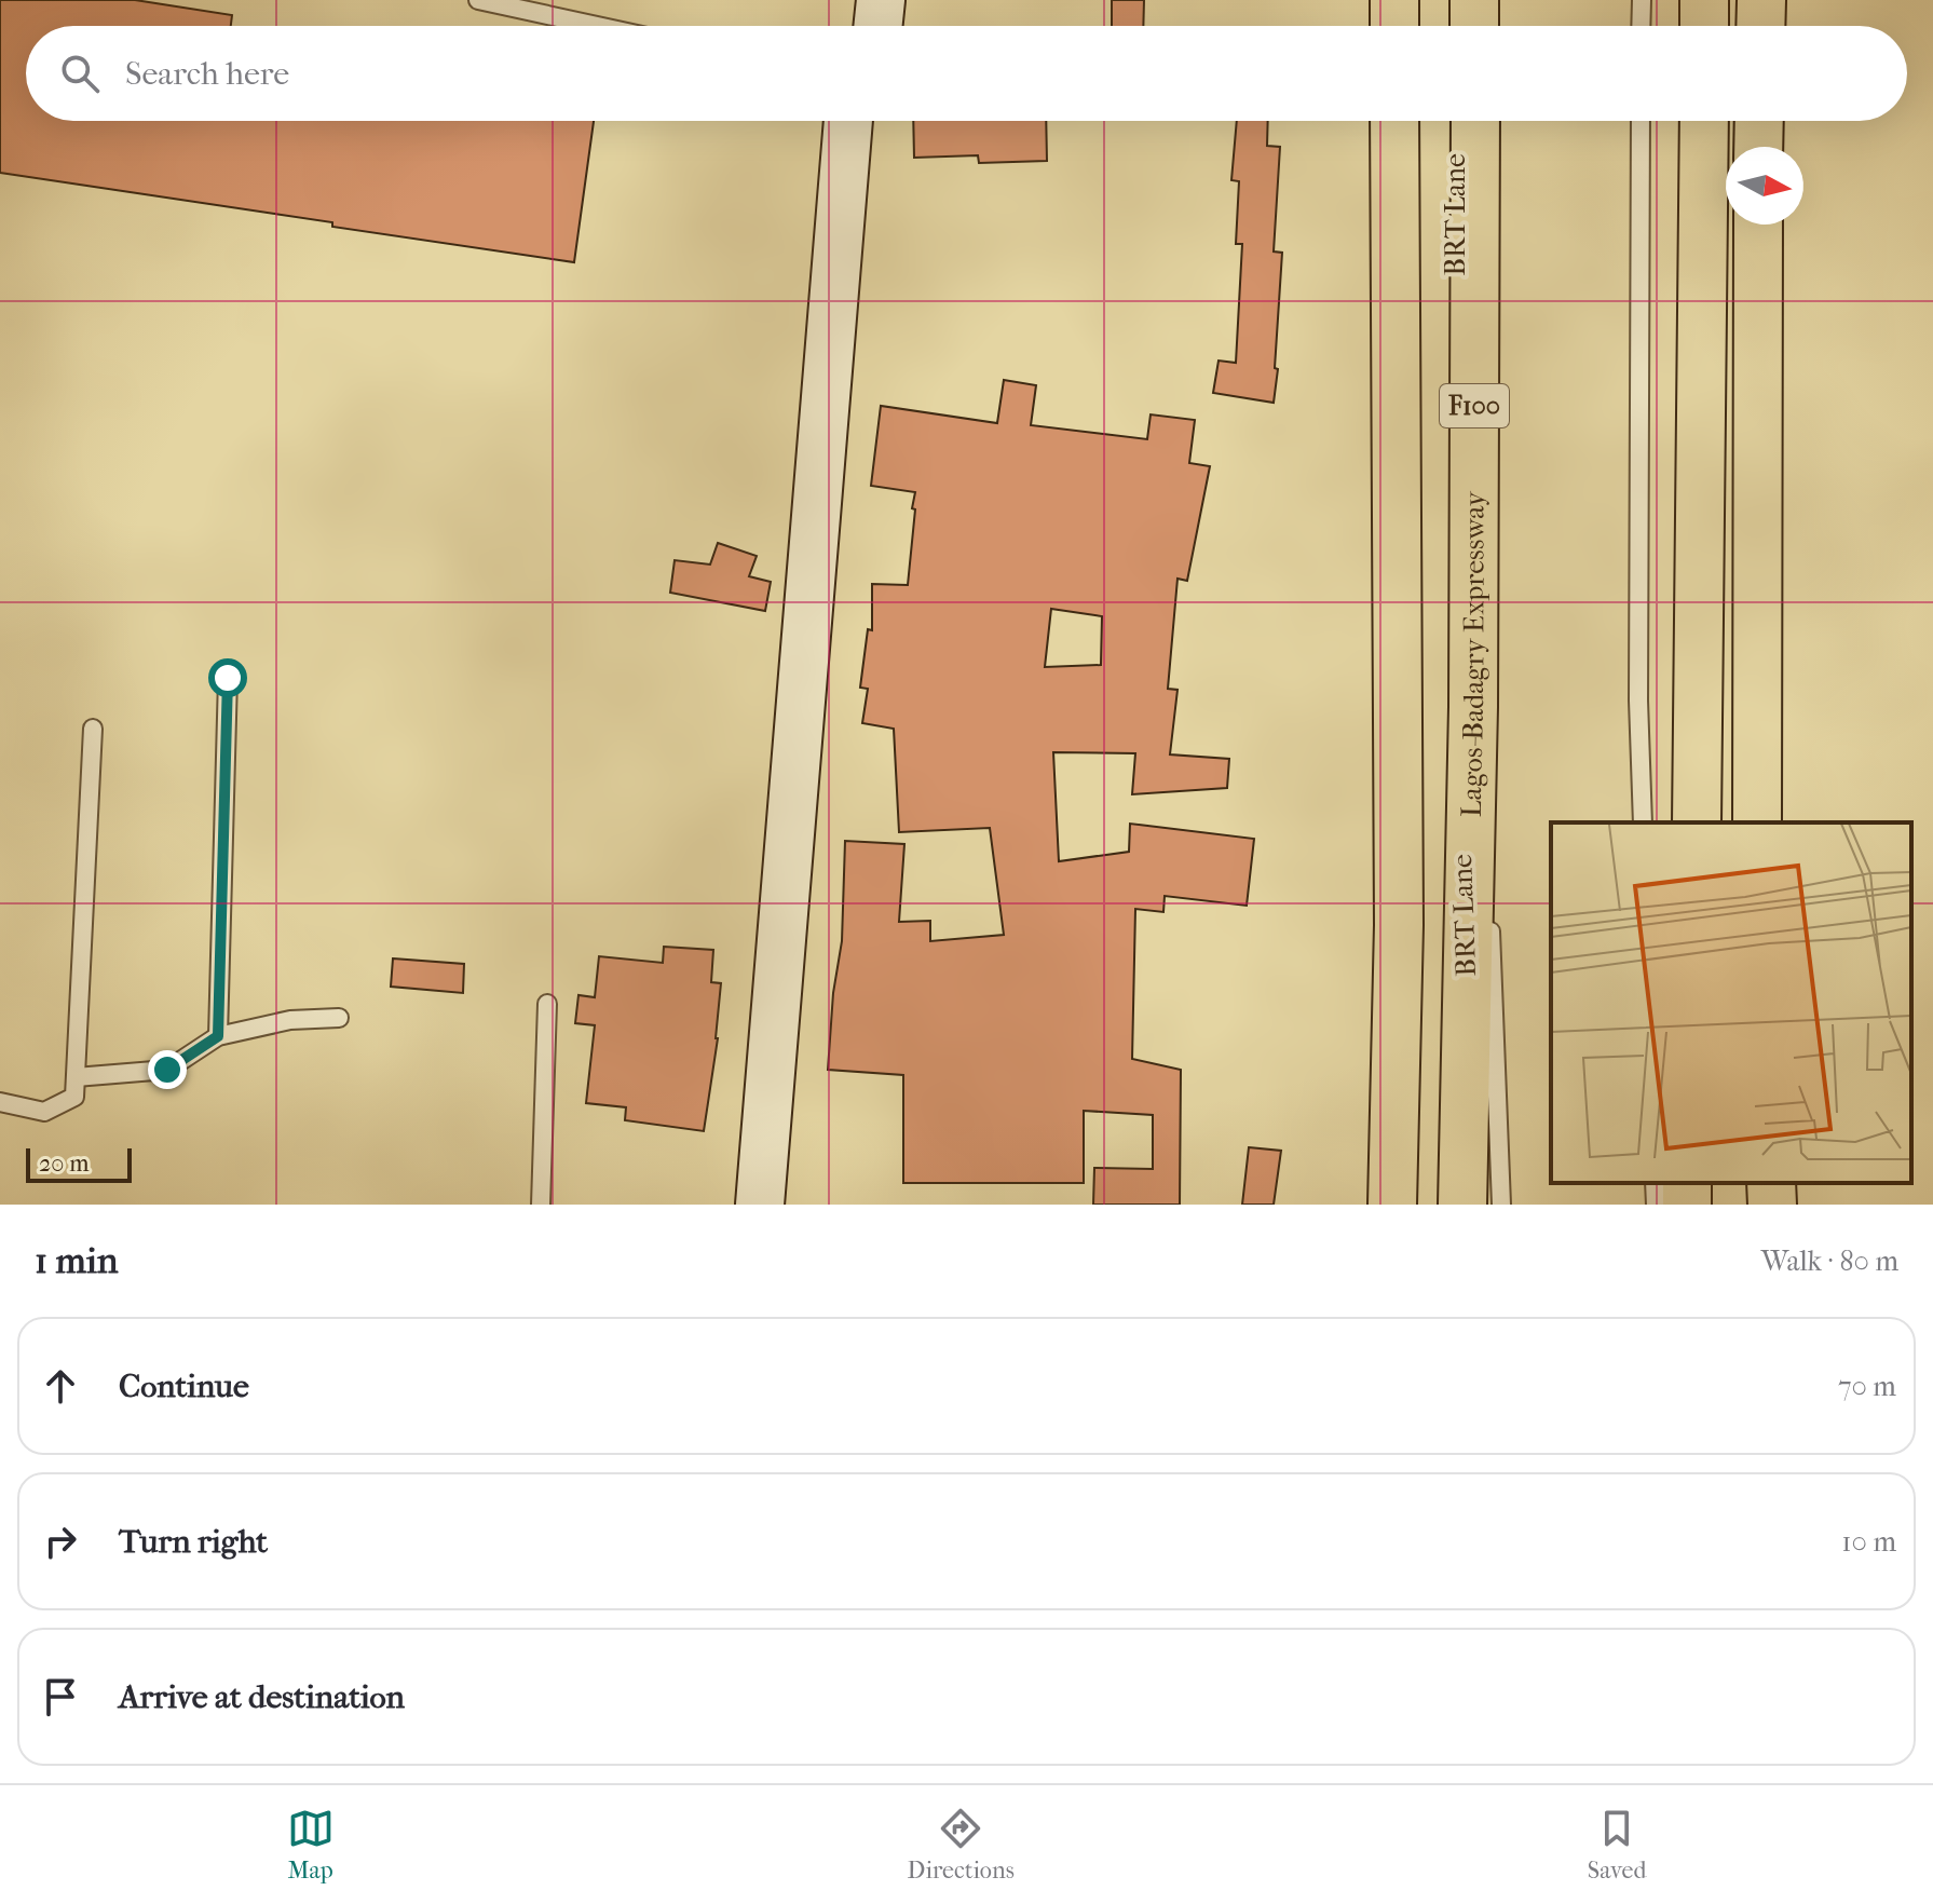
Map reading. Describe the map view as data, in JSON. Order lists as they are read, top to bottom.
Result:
{
  "streets": {
    "main road": ["F100", "Lagos-Badagry Expressway"],
    "lane": ["BRT Lane"]
  },
  "crossings": [
    ["BRT Lane", "Lagos-Badagry Expressway"]
  ],
  "scale_bar": "20 m",
  "north": "right",
  "page": {
    "search": "Search here",
    "scale": "20 m",
    "heading": ["1 min", "Walk · 80 m"],
    "list": [
      ["Continue", "70 m"],
      ["Turn right", "10 m"],
      "Arrive at destination"
    ],
    "nav": ["Map", "Directions", "Saved"]
  }
}
